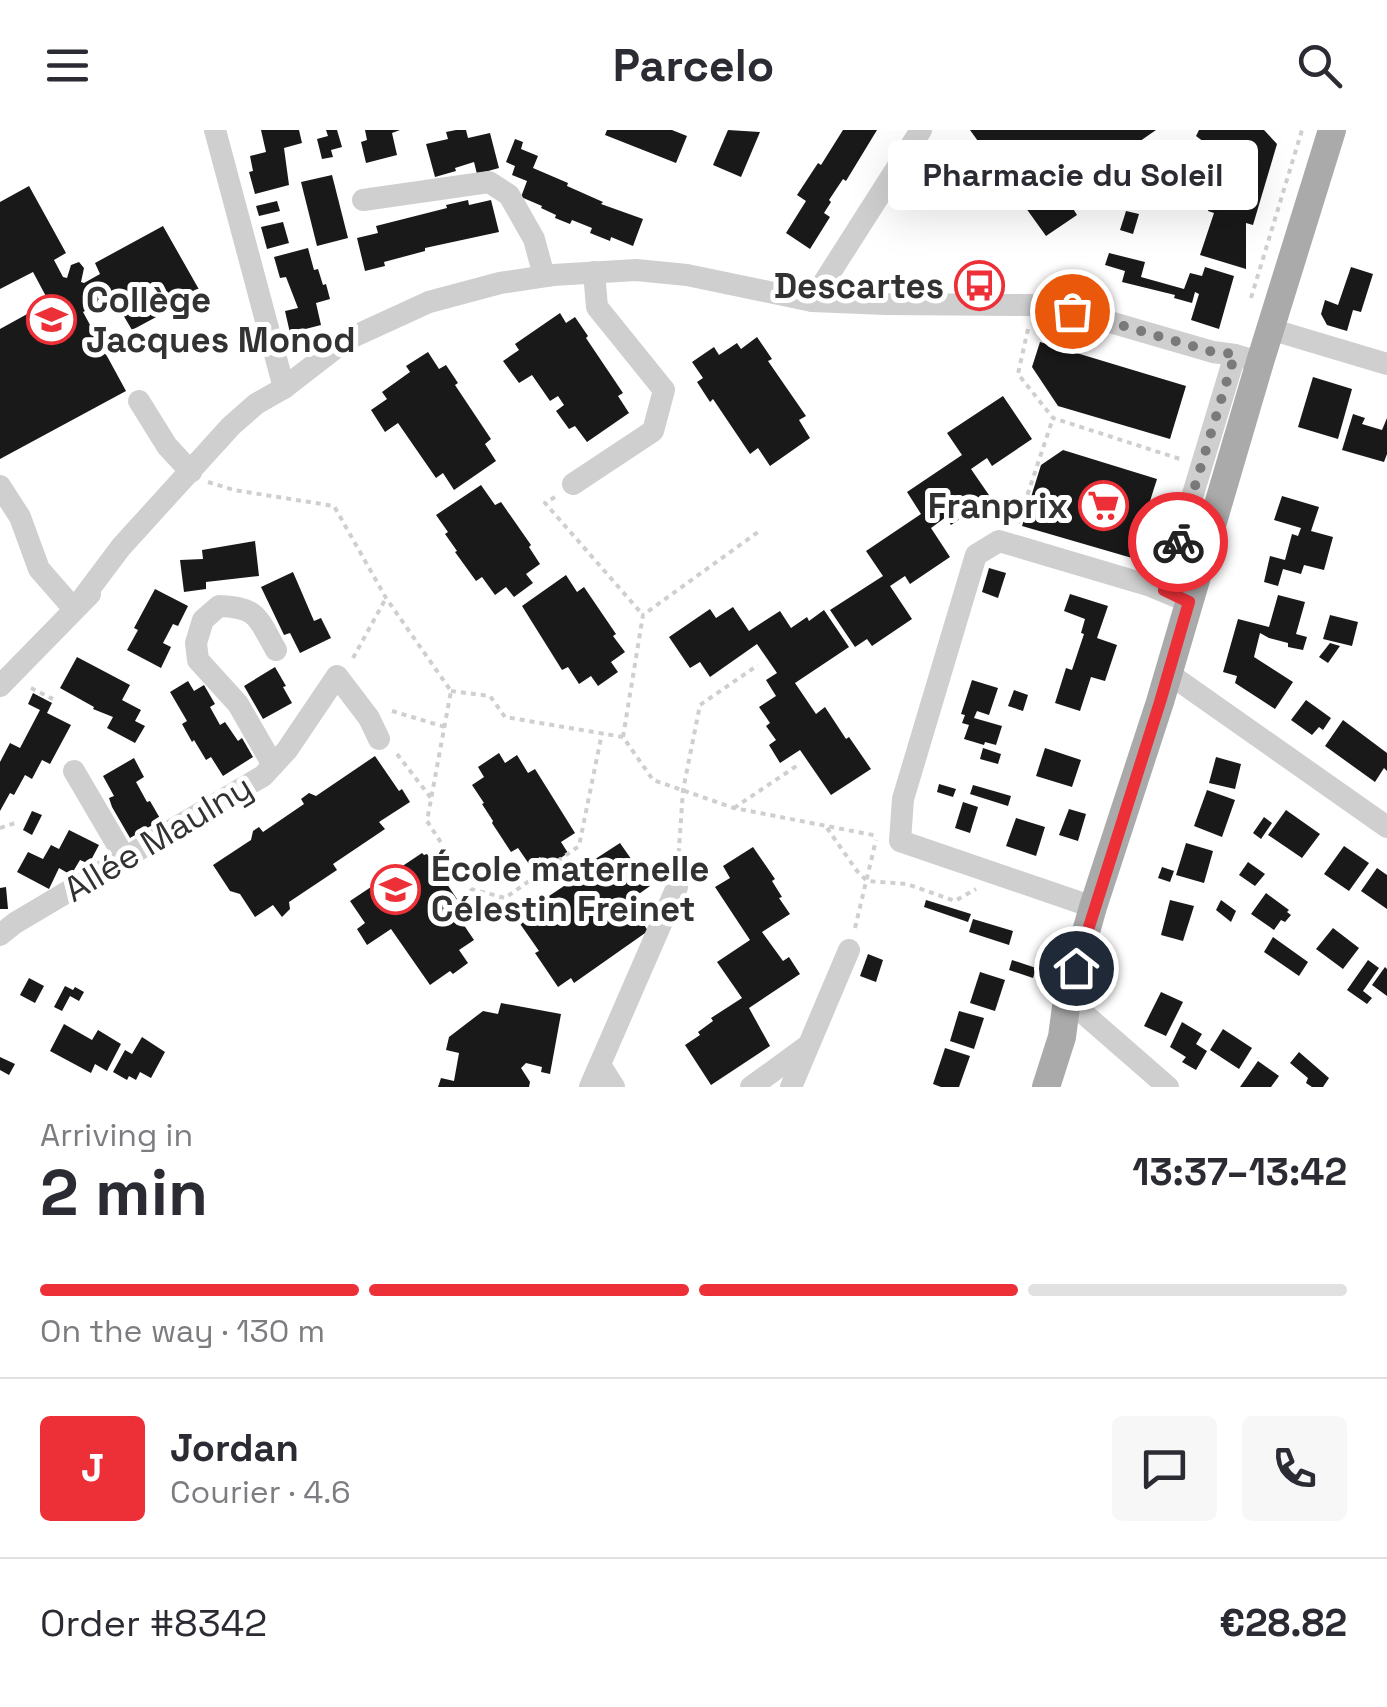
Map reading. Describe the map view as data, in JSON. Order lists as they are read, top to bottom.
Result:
{
  "streets": {
    "street": ["Allée Maulny"]
  },
  "places": {
    "bus stop": ["Descartes"],
    "other": ["Pharmacie du Soleil"],
    "school or university": ["Collège Jacques Monod", "École maternelle Célestin Freinet"],
    "supermarket": ["Franprix"]
  },
  "page": {
    "header": "Parcelo",
    "bubble": "Pharmacie du Soleil",
    "heading": ["2 min", "Arriving in", "13:37–13:42"],
    "panel": [
      "Jordan",
      "Courier · 4.6",
      "Order #8342",
      "€28.82"
    ],
    "bar": "On the way · 130 m",
    "round": "J"
  }
}
